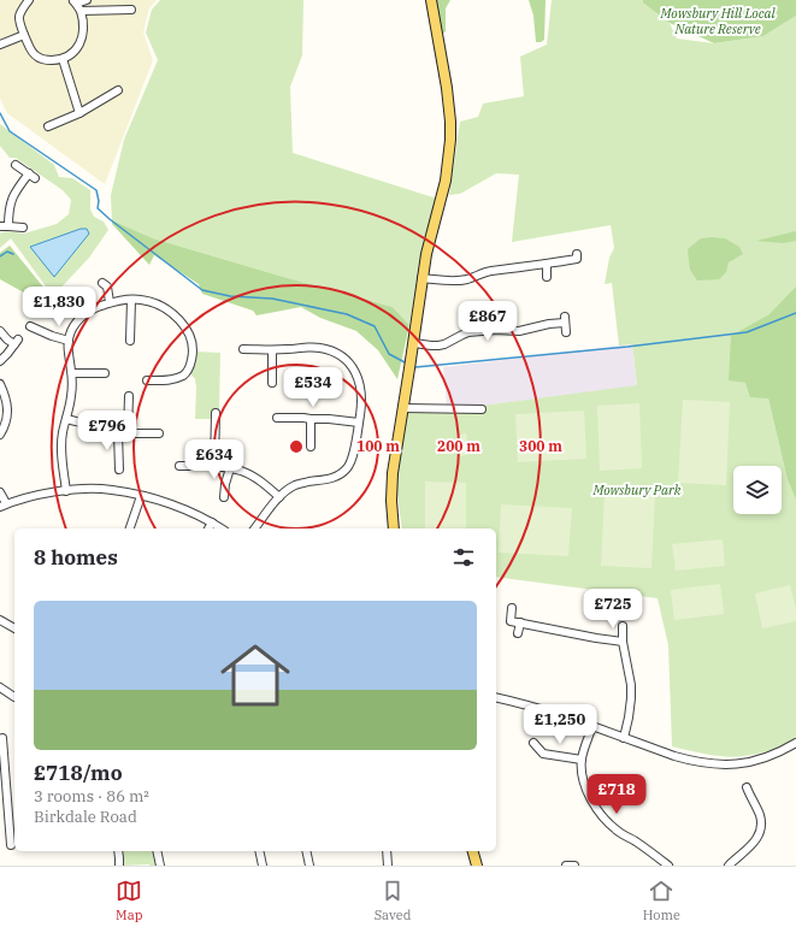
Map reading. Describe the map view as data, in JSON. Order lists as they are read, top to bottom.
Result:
{
  "parks": ["Mowsbury Hill Local Nature Reserve", "Mowsbury Park"],
  "page": {
    "price": [
      "£1,830",
      "£867",
      "£534",
      "£796",
      "£634",
      "£725",
      "£1,250",
      "£718"
    ],
    "heading": "8 homes",
    "list": [
      {
        "name": "£718/mo",
        "note": "3 rooms · 86 m² · Birkdale Road"
      }
    ],
    "tabs": ["Map", "Saved", "Home"]
  },
  "rings": ["100 m", "200 m", "300 m"]
}
